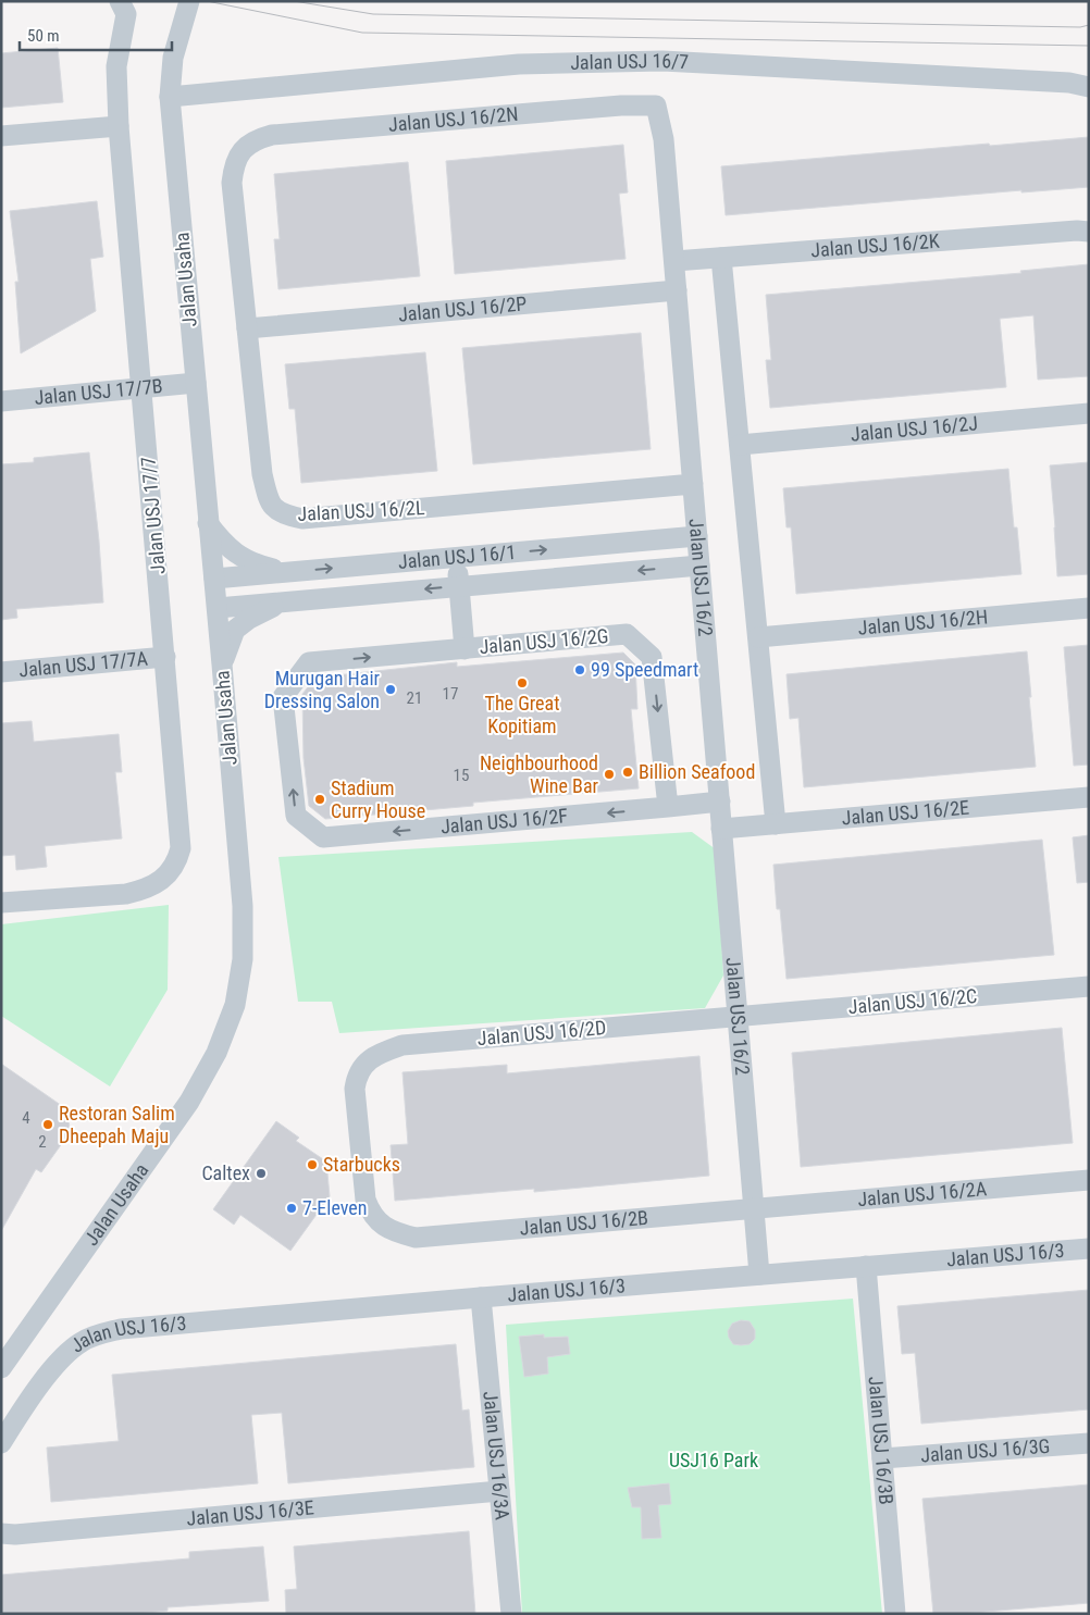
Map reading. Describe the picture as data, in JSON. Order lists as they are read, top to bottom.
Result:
{
  "streets": {
    "street": [
      "Jalan USJ 16/7",
      "Jalan USJ 16/2N",
      "Jalan USJ 16/2K",
      "Jalan Usaha",
      "Jalan USJ 16/2P",
      "Jalan USJ 17/7B",
      "Jalan USJ 16/2J",
      "Jalan USJ 16/2L",
      "Jalan USJ 17/7",
      "Jalan USJ 16/1",
      "Jalan USJ 16/2",
      "Jalan USJ 16/2H",
      "Jalan USJ 16/2G",
      "Jalan USJ 17/7A",
      "Jalan USJ 16/2E",
      "Jalan USJ 16/2F",
      "Jalan USJ 16/2C",
      "Jalan USJ 16/2D",
      "Jalan USJ 16/2A",
      "Jalan USJ 16/2B",
      "Jalan USJ 16/3",
      "Jalan USJ 16/3B",
      "Jalan USJ 16/3G",
      "Jalan USJ 16/3A",
      "Jalan USJ 16/3E"
    ]
  },
  "crossings": [
    ["Jalan USJ 16/7", "Jalan Usaha"],
    ["Jalan USJ 16/2N", "Jalan USJ 16/2L"],
    ["Jalan USJ 16/2N", "Jalan USJ 16/2"],
    ["Jalan USJ 16/2K", "Jalan USJ 16/2"],
    ["Jalan Usaha", "Jalan USJ 17/7B"],
    ["Jalan Usaha", "Jalan USJ 16/1"],
    ["Jalan USJ 16/2P", "Jalan USJ 16/2L"],
    ["Jalan USJ 16/2P", "Jalan USJ 16/2"],
    ["Jalan USJ 17/7B", "Jalan USJ 17/7"],
    ["Jalan USJ 16/2L", "Jalan USJ 16/2"],
    ["Jalan USJ 17/7", "Jalan USJ 17/7A"],
    ["Jalan USJ 16/1", "Jalan USJ 16/2"],
    ["Jalan USJ 16/2", "Jalan USJ 16/2E"],
    ["Jalan USJ 16/2", "Jalan USJ 16/2F"],
    ["Jalan USJ 16/2", "Jalan USJ 16/2C"],
    ["Jalan USJ 16/2", "Jalan USJ 16/2D"],
    ["Jalan USJ 16/2", "Jalan USJ 16/2A"],
    ["Jalan USJ 16/2", "Jalan USJ 16/2B"],
    ["Jalan USJ 16/2", "Jalan USJ 16/3"],
    ["Jalan USJ 16/2G", "Jalan USJ 16/2F"],
    ["Jalan USJ 16/2C", "Jalan USJ 16/2D"],
    ["Jalan USJ 16/2D", "Jalan USJ 16/2B"],
    ["Jalan USJ 16/2A", "Jalan USJ 16/2B"],
    ["Jalan USJ 16/3", "Jalan USJ 16/3B"],
    ["Jalan USJ 16/3", "Jalan USJ 16/3A"],
    ["Jalan USJ 16/3B", "Jalan USJ 16/3G"],
    ["Jalan USJ 16/3A", "Jalan USJ 16/3E"]
  ],
  "parks": ["USJ16 Park"],
  "places": [
    "99 Speedmart",
    "The Great Kopitiam",
    "Murugan Hair Dressing Salon",
    "Billion Seafood",
    "Neighbourhood Wine Bar",
    "Stadium Curry House",
    "Restoran Salim Dheepah Maju",
    "Starbucks",
    "Caltex",
    "7-Eleven"
  ],
  "house_numbers": [
    "17",
    "21",
    "15",
    "4",
    "2"
  ],
  "scale_bar": "50 m"
}
